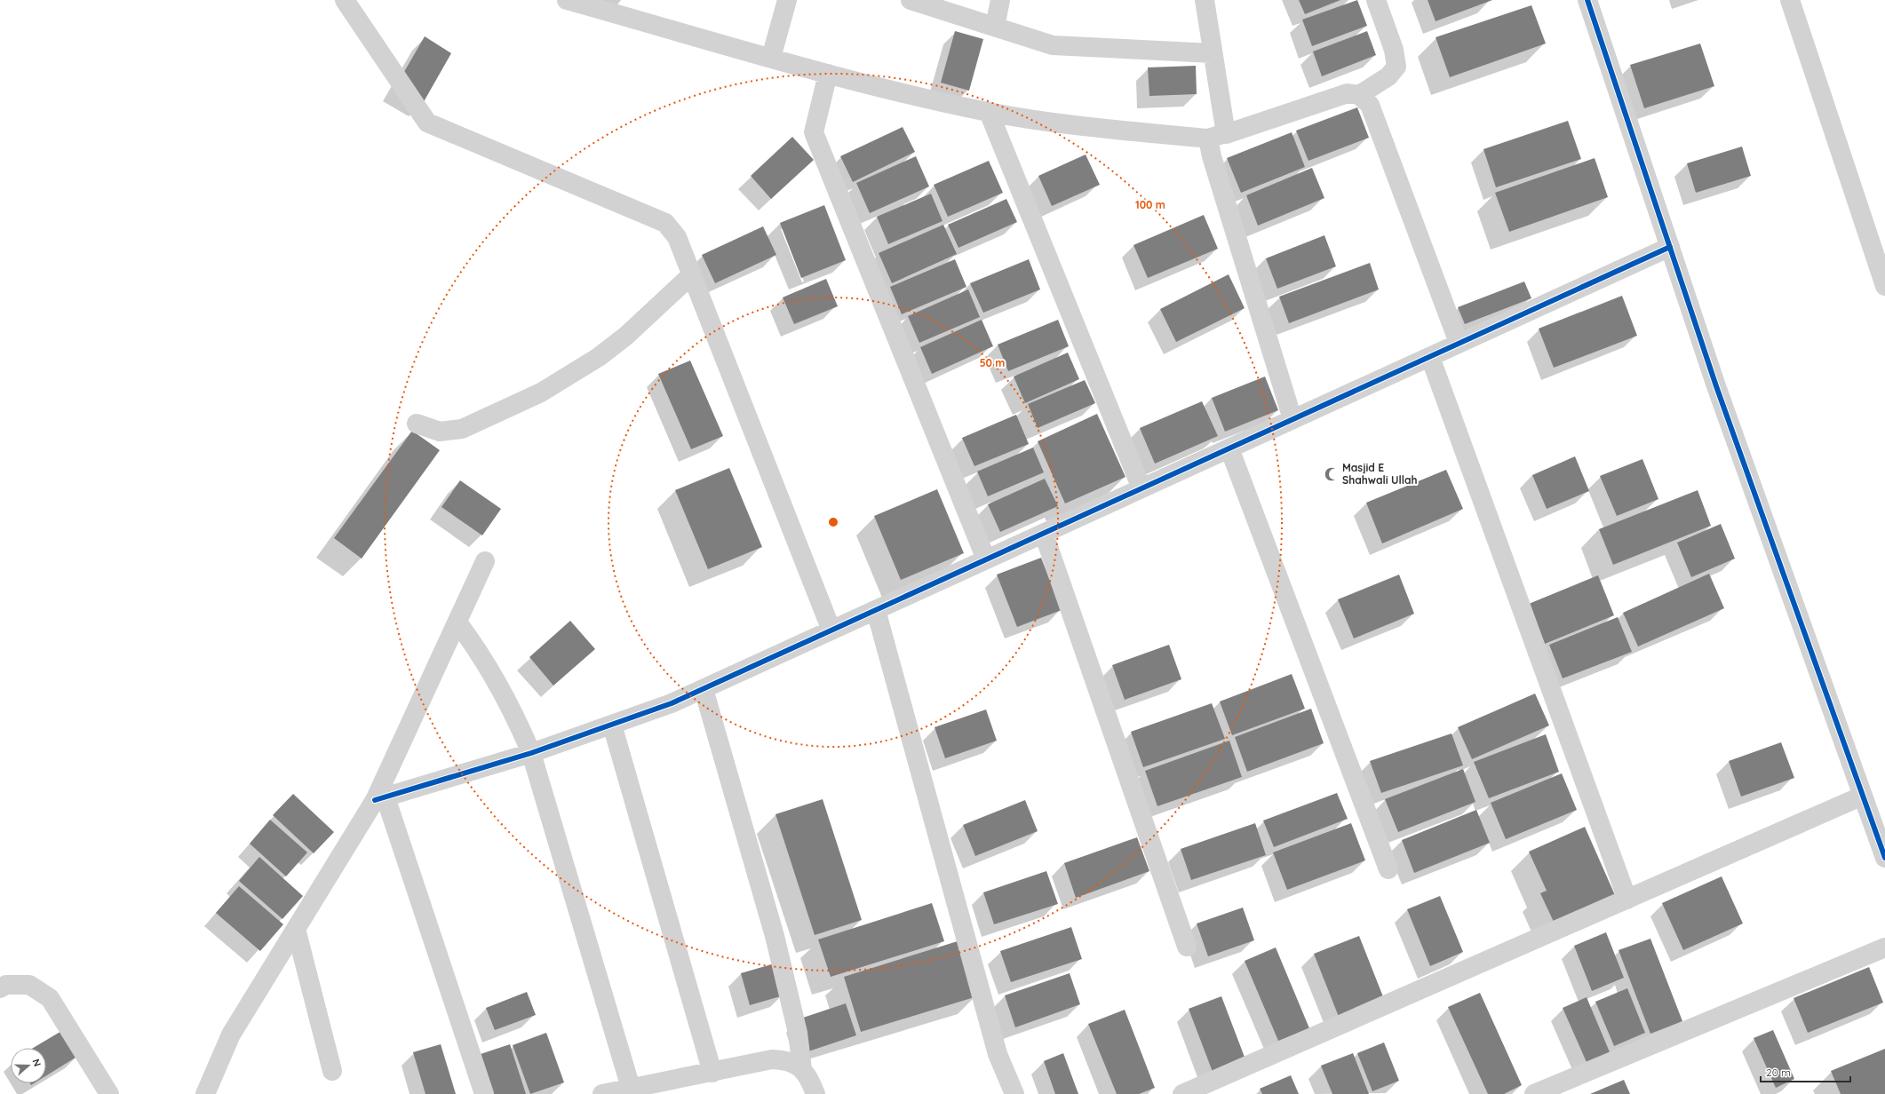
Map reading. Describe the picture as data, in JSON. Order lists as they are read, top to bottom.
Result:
{
  "places": {
    "mosque": ["Masjid E Shahwali Ullah"]
  },
  "scale_bar": "20 m",
  "north": "right",
  "rings": ["100 m", "50 m"]
}
